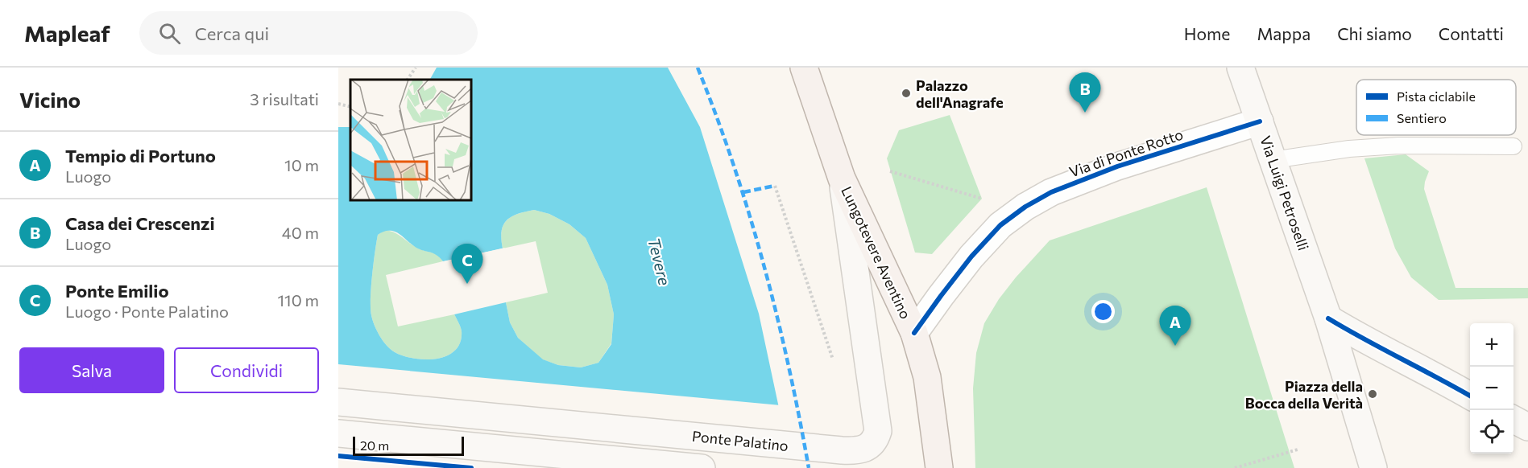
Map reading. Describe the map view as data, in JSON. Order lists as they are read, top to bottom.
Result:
{
  "streets": {
    "main road": ["Via Luigi Petroselli", "Lungotevere Aventino", "Ponte Palatino"],
    "street": ["Via di Ponte Rotto"]
  },
  "crossings": [
    ["Via di Ponte Rotto", "Via Luigi Petroselli"],
    ["Via di Ponte Rotto", "Lungotevere Aventino"],
    ["Lungotevere Aventino", "Ponte Palatino"]
  ],
  "water": ["Tevere"],
  "places": ["Palazzo dell'Anagrafe", "Piazza della Bocca della Verità"],
  "legend": ["Pista ciclabile", "Sentiero"],
  "scale_bar": "20 m",
  "page": {
    "header": "Mapleaf",
    "search": "Cerca qui",
    "nav": [
      "Home",
      "Mappa",
      "Chi siamo",
      "Contatti"
    ],
    "heading": ["Vicino", "3 risultati"],
    "pins": ["B", "C", "A"],
    "list": [
      {
        "mark": "A",
        "name": "Tempio di Portuno",
        "note": "Luogo",
        "value": "10 m"
      },
      {
        "mark": "B",
        "name": "Casa dei Crescenzi",
        "note": "Luogo",
        "value": "40 m"
      },
      {
        "mark": "C",
        "name": "Ponte Emilio",
        "note": "Luogo · Ponte Palatino",
        "value": "110 m"
      }
    ],
    "map_buttons": ["+", "−"],
    "buttons": ["Salva", "Condividi"],
    "scale": "20 m"
  }
}
